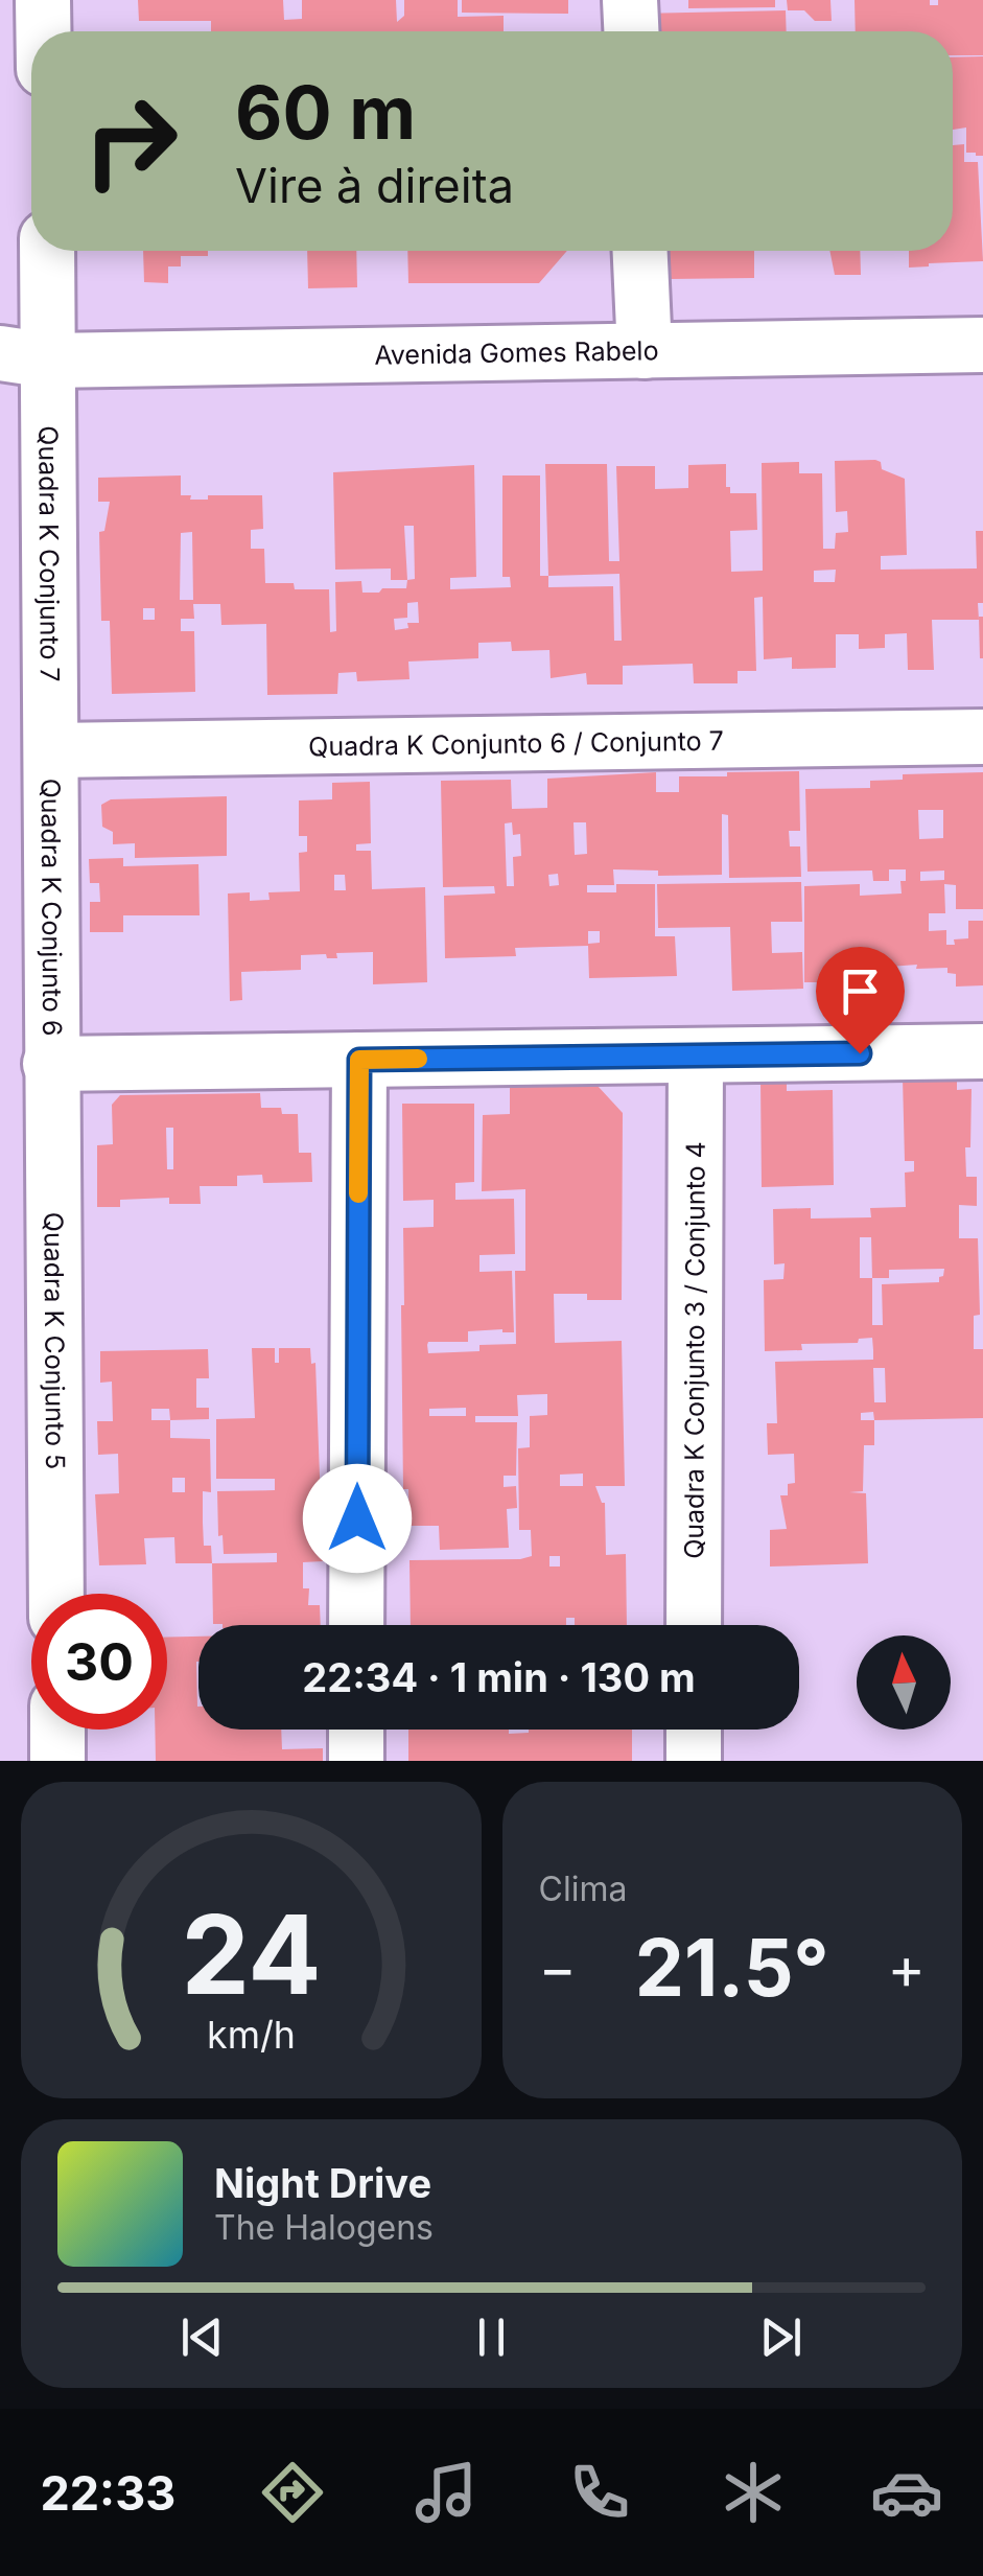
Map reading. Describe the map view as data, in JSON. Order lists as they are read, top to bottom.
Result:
{
  "streets": {
    "street": [
      "Avenida Gomes Rabelo",
      "Quadra K Conjunto 7",
      "Quadra K Conjunto 6 / Conjunto 7",
      "Quadra K Conjunto 6",
      "Quadra K Conjunto 5",
      "Quadra K Conjunto 3 / Conjunto 4"
    ]
  },
  "crossings": [
    ["Avenida Gomes Rabelo", "Quadra K Conjunto 7"],
    ["Quadra K Conjunto 7", "Quadra K Conjunto 6 / Conjunto 7"],
    ["Quadra K Conjunto 7", "Quadra K Conjunto 6"],
    ["Quadra K Conjunto 6 / Conjunto 7", "Quadra K Conjunto 6"],
    ["Quadra K Conjunto 6", "Quadra K Conjunto 5"]
  ],
  "north": "top",
  "page": {
    "turn": ["60 m", "Vire à direita"],
    "limit": "30",
    "trip": "22:34 · 1 min · 130 m",
    "tile": "Clima",
    "heat": ["−", "21.5°", "+"],
    "song": ["Night Drive", "The Halogens"],
    "tabs": "22:33",
    "gauge": ["24", "km/h"]
  }
}
